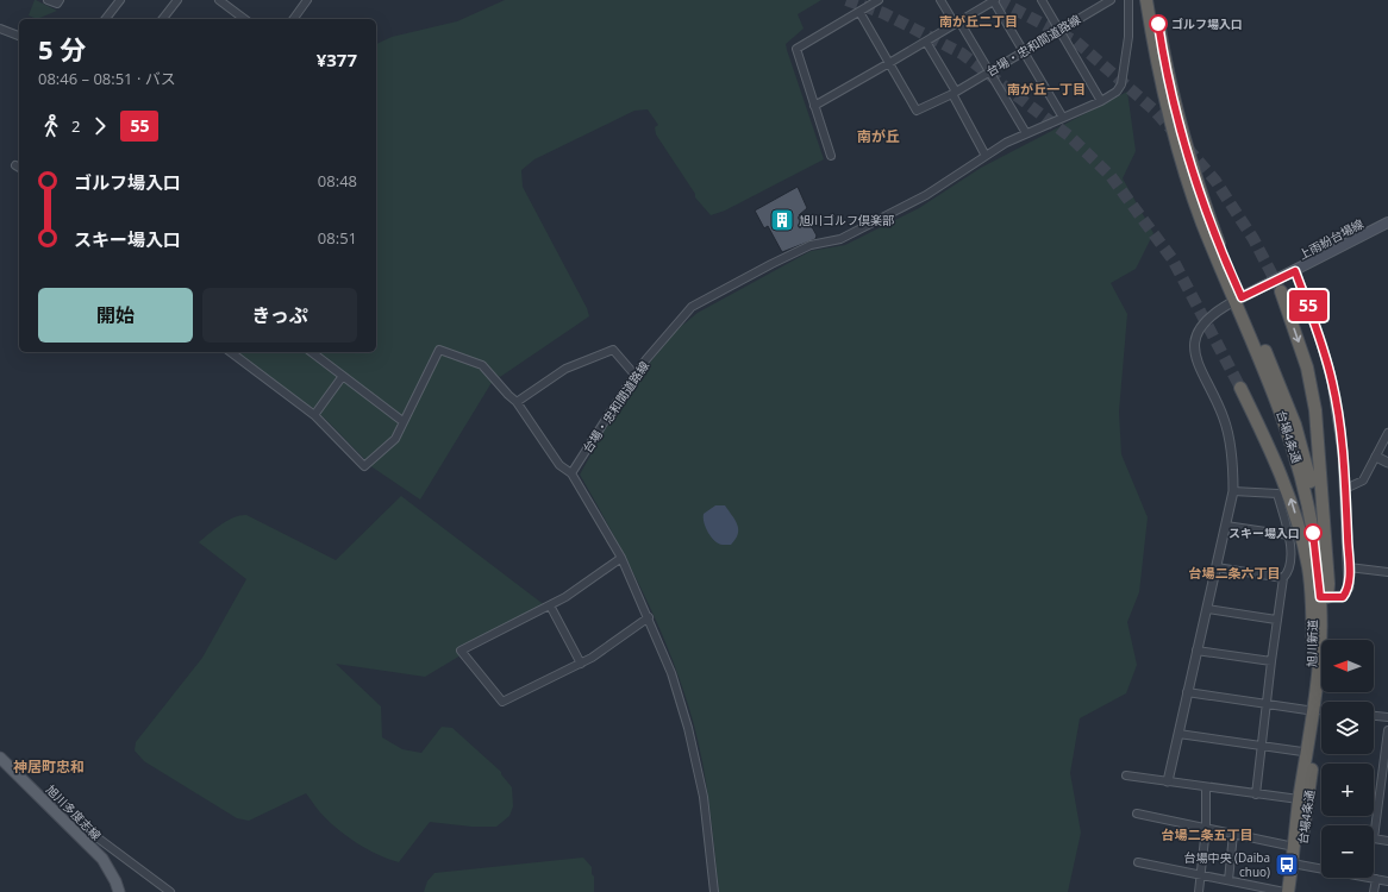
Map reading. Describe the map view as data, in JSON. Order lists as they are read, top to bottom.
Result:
{
  "streets": {
    "highway": ["台場4条通"],
    "main road": ["上雨紛台場線", "旭川多度志線"],
    "street": ["台場・忠和間道路線"]
  },
  "crossings": [
    ["上雨紛台場線", "台場4条通"]
  ],
  "districts": [
    "南が丘二丁目",
    "南が丘一丁目",
    "南が丘",
    "台場二条六丁目",
    "神居町忠和",
    "台場二条五丁目"
  ],
  "places": {
    "other": ["ゴルフ場入口", "スキー場入口"],
    "building": ["旭川ゴルフ倶楽部"],
    "bus stop": ["台場中央 (Daiba chuo)"]
  },
  "lines": ["bus line 55"],
  "north": "left",
  "page": {
    "on_map": "55",
    "heading": ["5 分", "08:46 – 08:51 · バス", "¥377"],
    "legs": ["2", "55"],
    "list": [
      {
        "name": "ゴルフ場入口",
        "value": "08:48"
      },
      {
        "name": "スキー場入口",
        "value": "08:51"
      }
    ],
    "buttons": ["開始", "きっぷ"],
    "map_buttons": ["+", "−"]
  }
}
